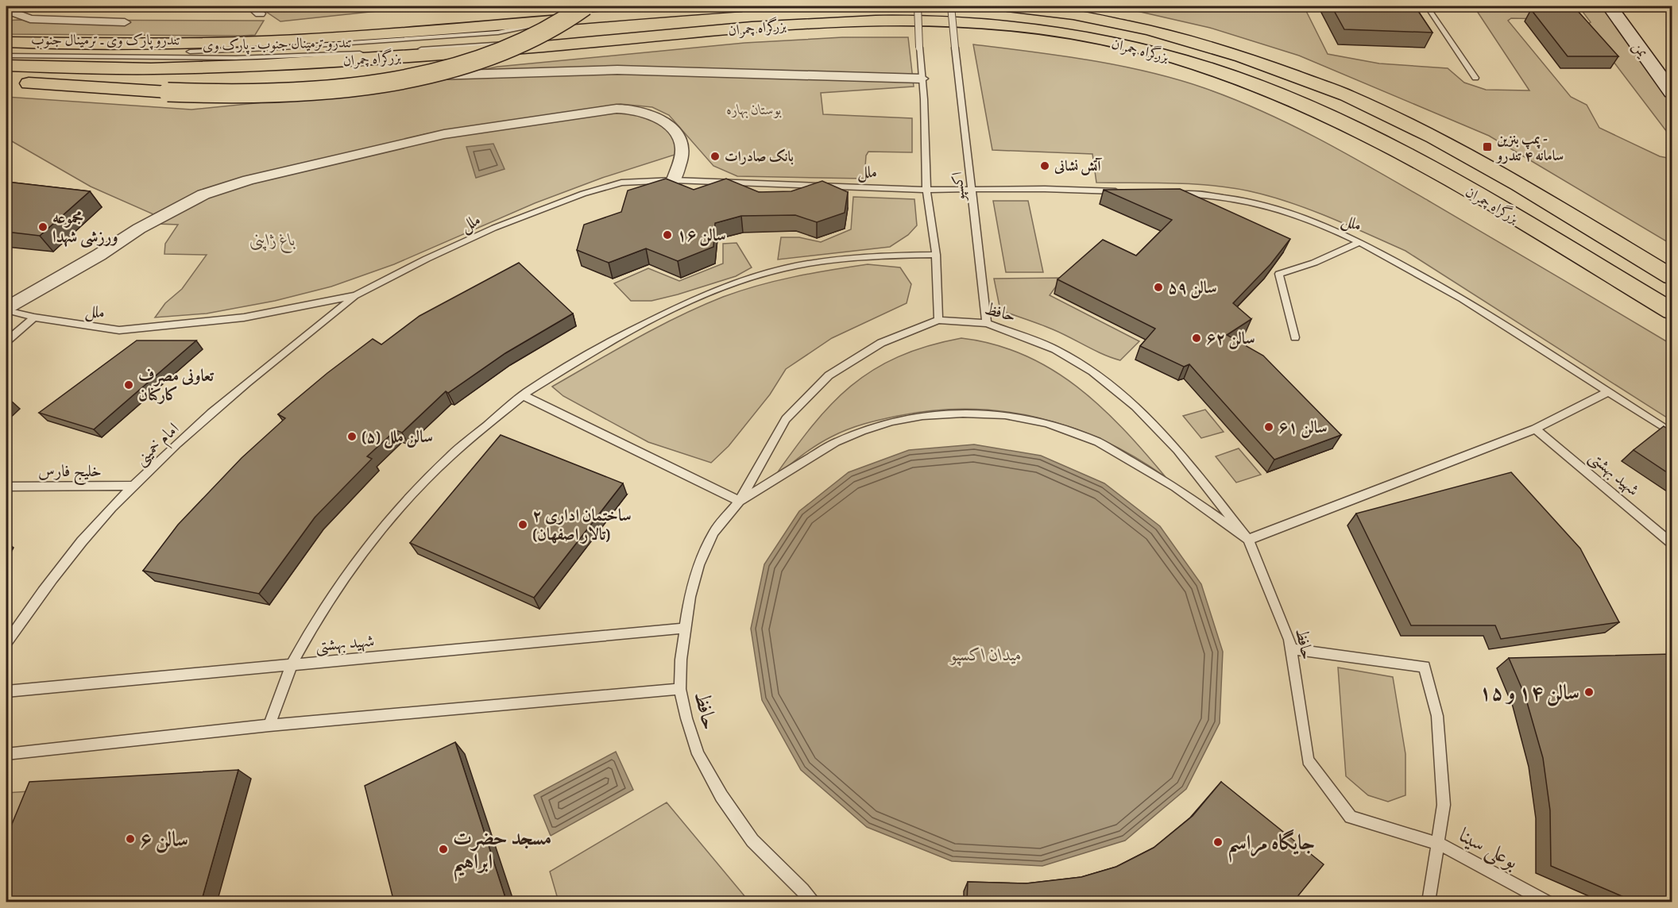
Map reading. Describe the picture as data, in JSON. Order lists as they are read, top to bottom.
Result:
{
  "streets": {
    "highway": ["بزرگراه چمران"],
    "main road": ["یمن"],
    "lane": [
      "تندرو پارک وی ـ ترمینال جنوب",
      "تندرو ترمینال جنوب ـ پارک وی",
      "ملل",
      "اکسپو",
      "حافظ",
      "امام خمینی",
      "خلیج فارس",
      "شهید بهشتی",
      "بوعلی سینا"
    ]
  },
  "crossings": [
    ["بزرگراه چمران", "تندرو پارک وی ـ ترمینال جنوب"],
    ["بزرگراه چمران", "تندرو ترمینال جنوب ـ پارک وی"],
    ["ملل", "اکسپو"],
    ["ملل", "امام خمینی"],
    ["اکسپو", "حافظ"],
    ["حافظ", "شهید بهشتی"],
    ["حافظ", "بوعلی سینا"],
    ["امام خمینی", "خلیج فارس"]
  ],
  "water": ["میدان اکسپو"],
  "parks": ["بوستان بهاره", "باغ ژاپنی"],
  "places": {
    "transit": ["پمپ بنزین - سامانه ۴ تندرو"],
    "other": [
      "بانک صادرات",
      "آتش نشانی",
      "مجموعه ورزشی شهدا",
      "سالن ۱۶",
      "سالن ۵۹",
      "سالن ۶۲",
      "تعاونی مصرف کارکنان",
      "سالن ۶۱",
      "(۵) سالن ملل",
      "ساختمان اداری ۲ (تالار اصفهان)",
      "سالن ۱۴ و ۱۵",
      "سالن ۶",
      "جایگاه مراسم",
      "مسجد حضرت ابراهیم"
    ]
  }
}
